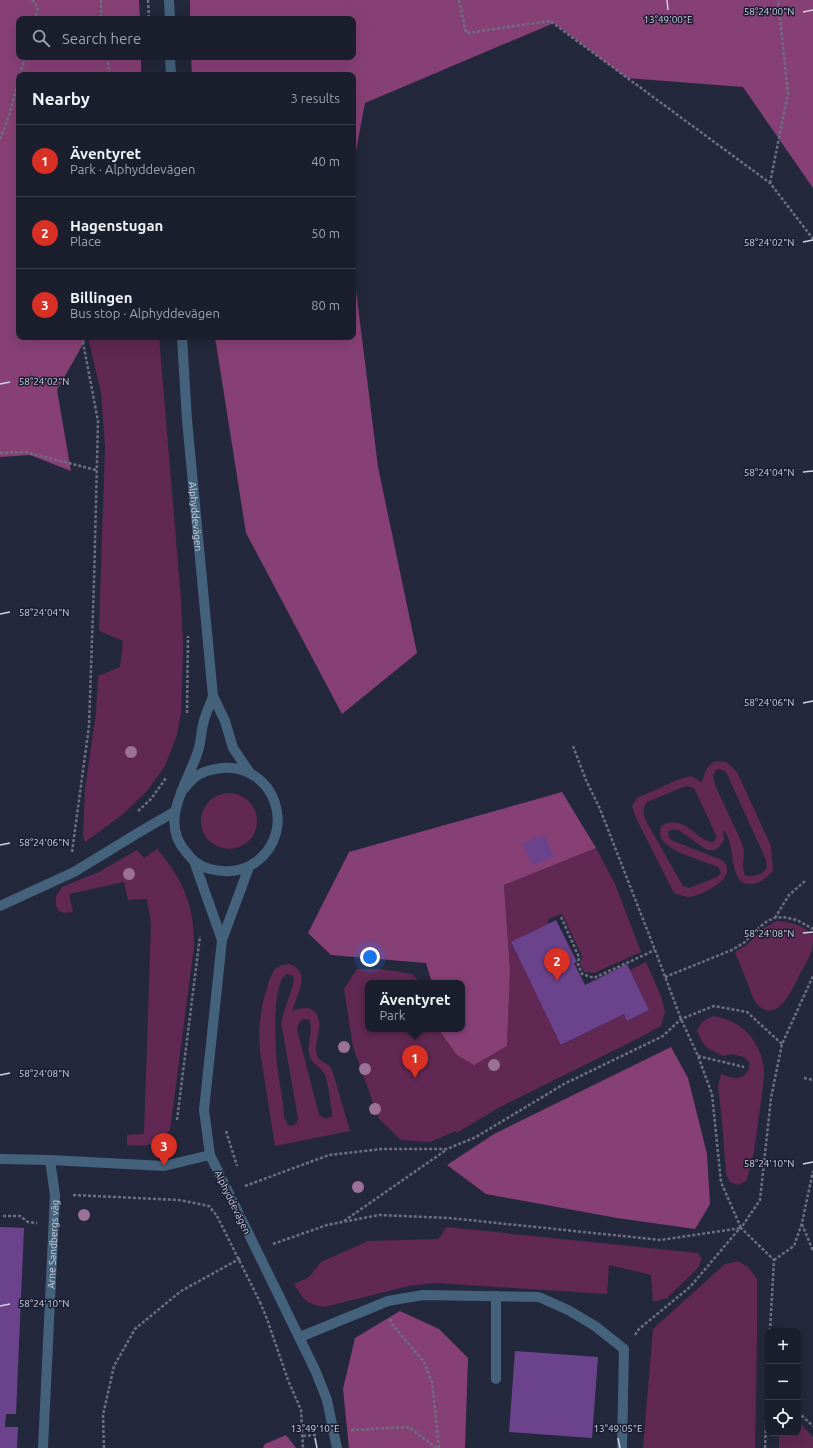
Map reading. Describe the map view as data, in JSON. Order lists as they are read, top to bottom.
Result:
{
  "streets": {
    "street": ["Alphyddevägen", "Arne Sandbergs väg"]
  },
  "page": {
    "search": "Search here",
    "heading": ["Nearby", "3 results"],
    "list": [
      {
        "mark": "1",
        "name": "Äventyret",
        "note": "Park · Alphyddevägen",
        "value": "40 m"
      },
      {
        "mark": "2",
        "name": "Hagenstugan",
        "note": "Place",
        "value": "50 m"
      },
      {
        "mark": "3",
        "name": "Billingen",
        "note": "Bus stop · Alphyddevägen",
        "value": "80 m"
      }
    ],
    "pins": ["2", "1", "3"],
    "popup": ["Äventyret", "Park"],
    "map_buttons": ["+", "−"]
  },
  "coordinates": [
    "58°24'00\"N",
    "13°49'00\"E",
    "58°24'02\"N",
    "58°24'04\"N",
    "58°24'06\"N",
    "58°24'08\"N",
    "58°24'10\"N",
    "13°49'10\"E",
    "13°49'05\"E"
  ]
}
